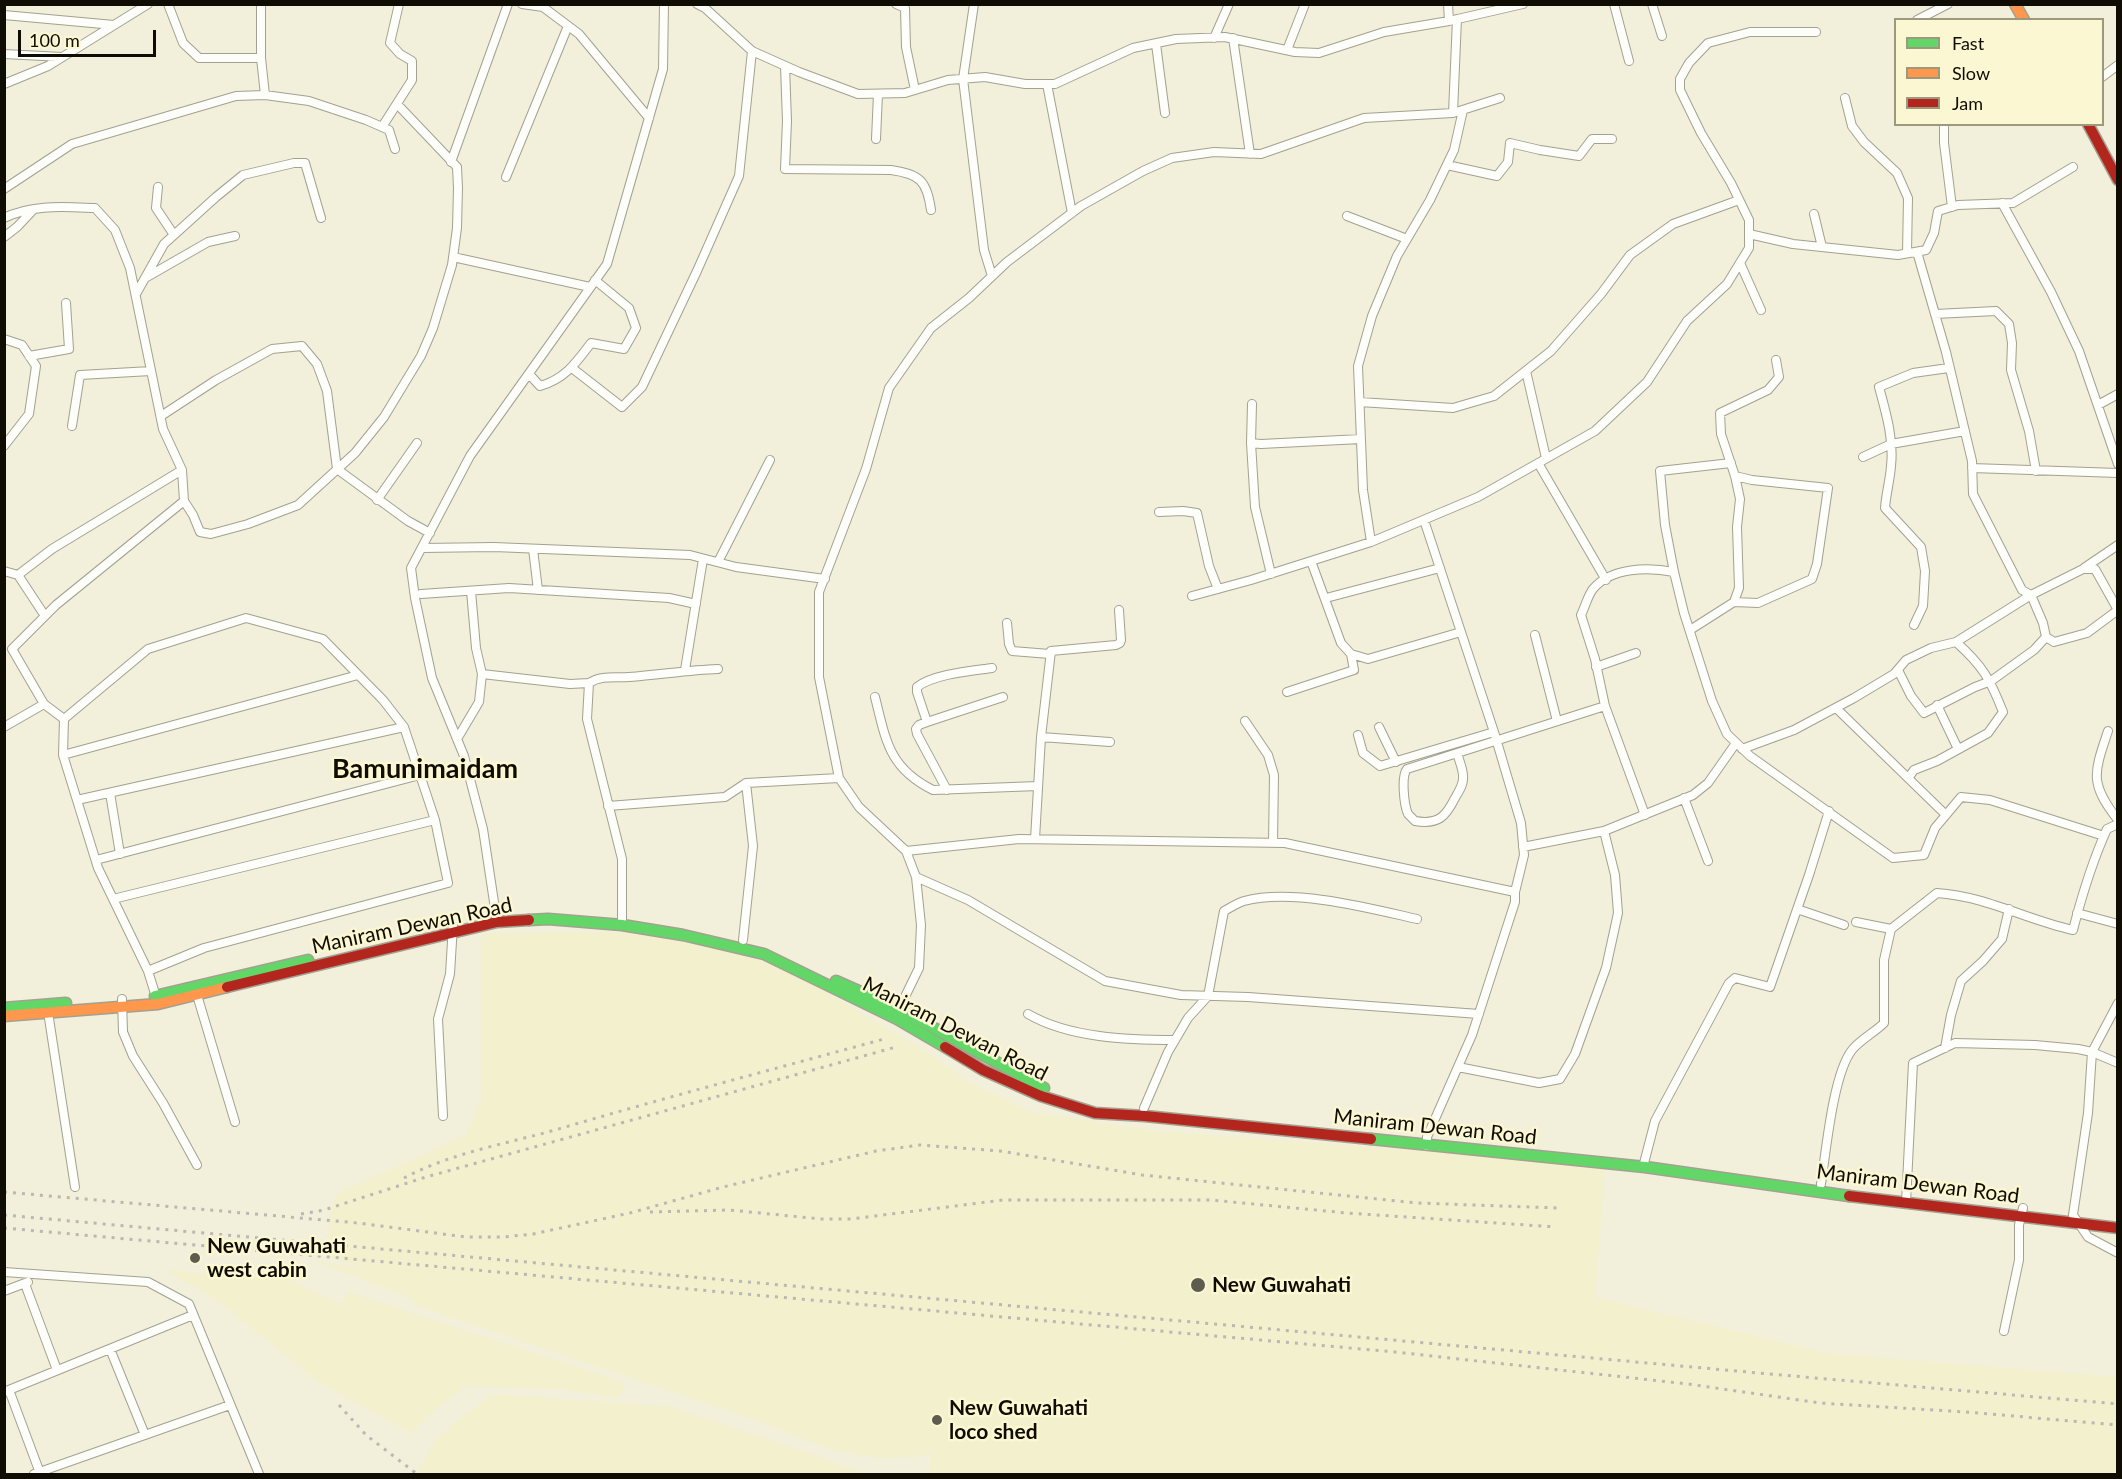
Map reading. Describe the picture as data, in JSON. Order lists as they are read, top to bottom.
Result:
{
  "streets": {
    "main road": ["Maniram Dewan Road"]
  },
  "districts": ["Bamunimaidam"],
  "places": ["New Guwahati west cabin", "New Guwahati", "New Guwahati loco shed"],
  "legend": ["Fast", "Slow", "Jam"],
  "scale_bar": "100 m"
}
